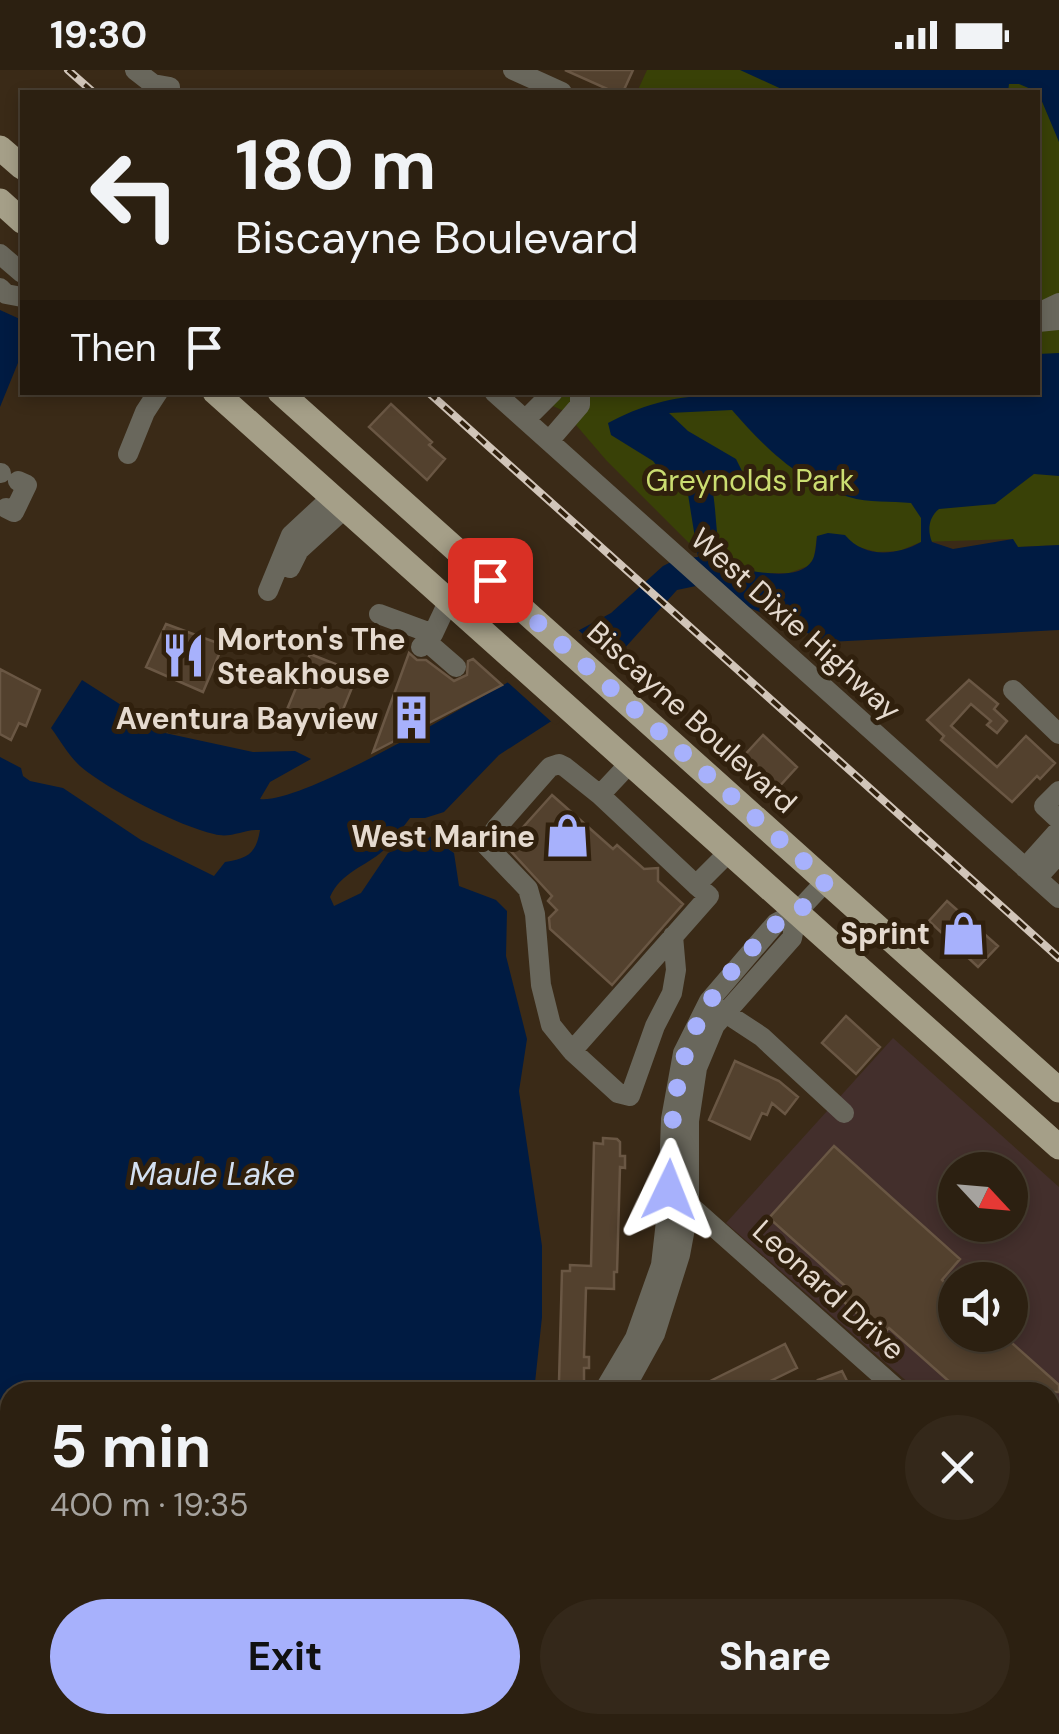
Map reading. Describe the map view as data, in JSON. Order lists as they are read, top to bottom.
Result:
{
  "streets": {
    "main road": ["Biscayne Boulevard"],
    "street": ["West Dixie Highway", "Leonard Drive"]
  },
  "water": ["Maule Lake"],
  "parks": ["Greynolds Park"],
  "places": {
    "restaurant": ["Morton's The Steakhouse"],
    "building": ["Aventura Bayview"],
    "shop": ["West Marine", "Sprint"]
  },
  "north": "bottom right",
  "page": {
    "status": "19:30",
    "turn": ["180 m", "Biscayne Boulevard"],
    "then": "Then",
    "heading": ["5 min", "400 m · 19:35"],
    "buttons": ["Exit", "Share"]
  }
}
